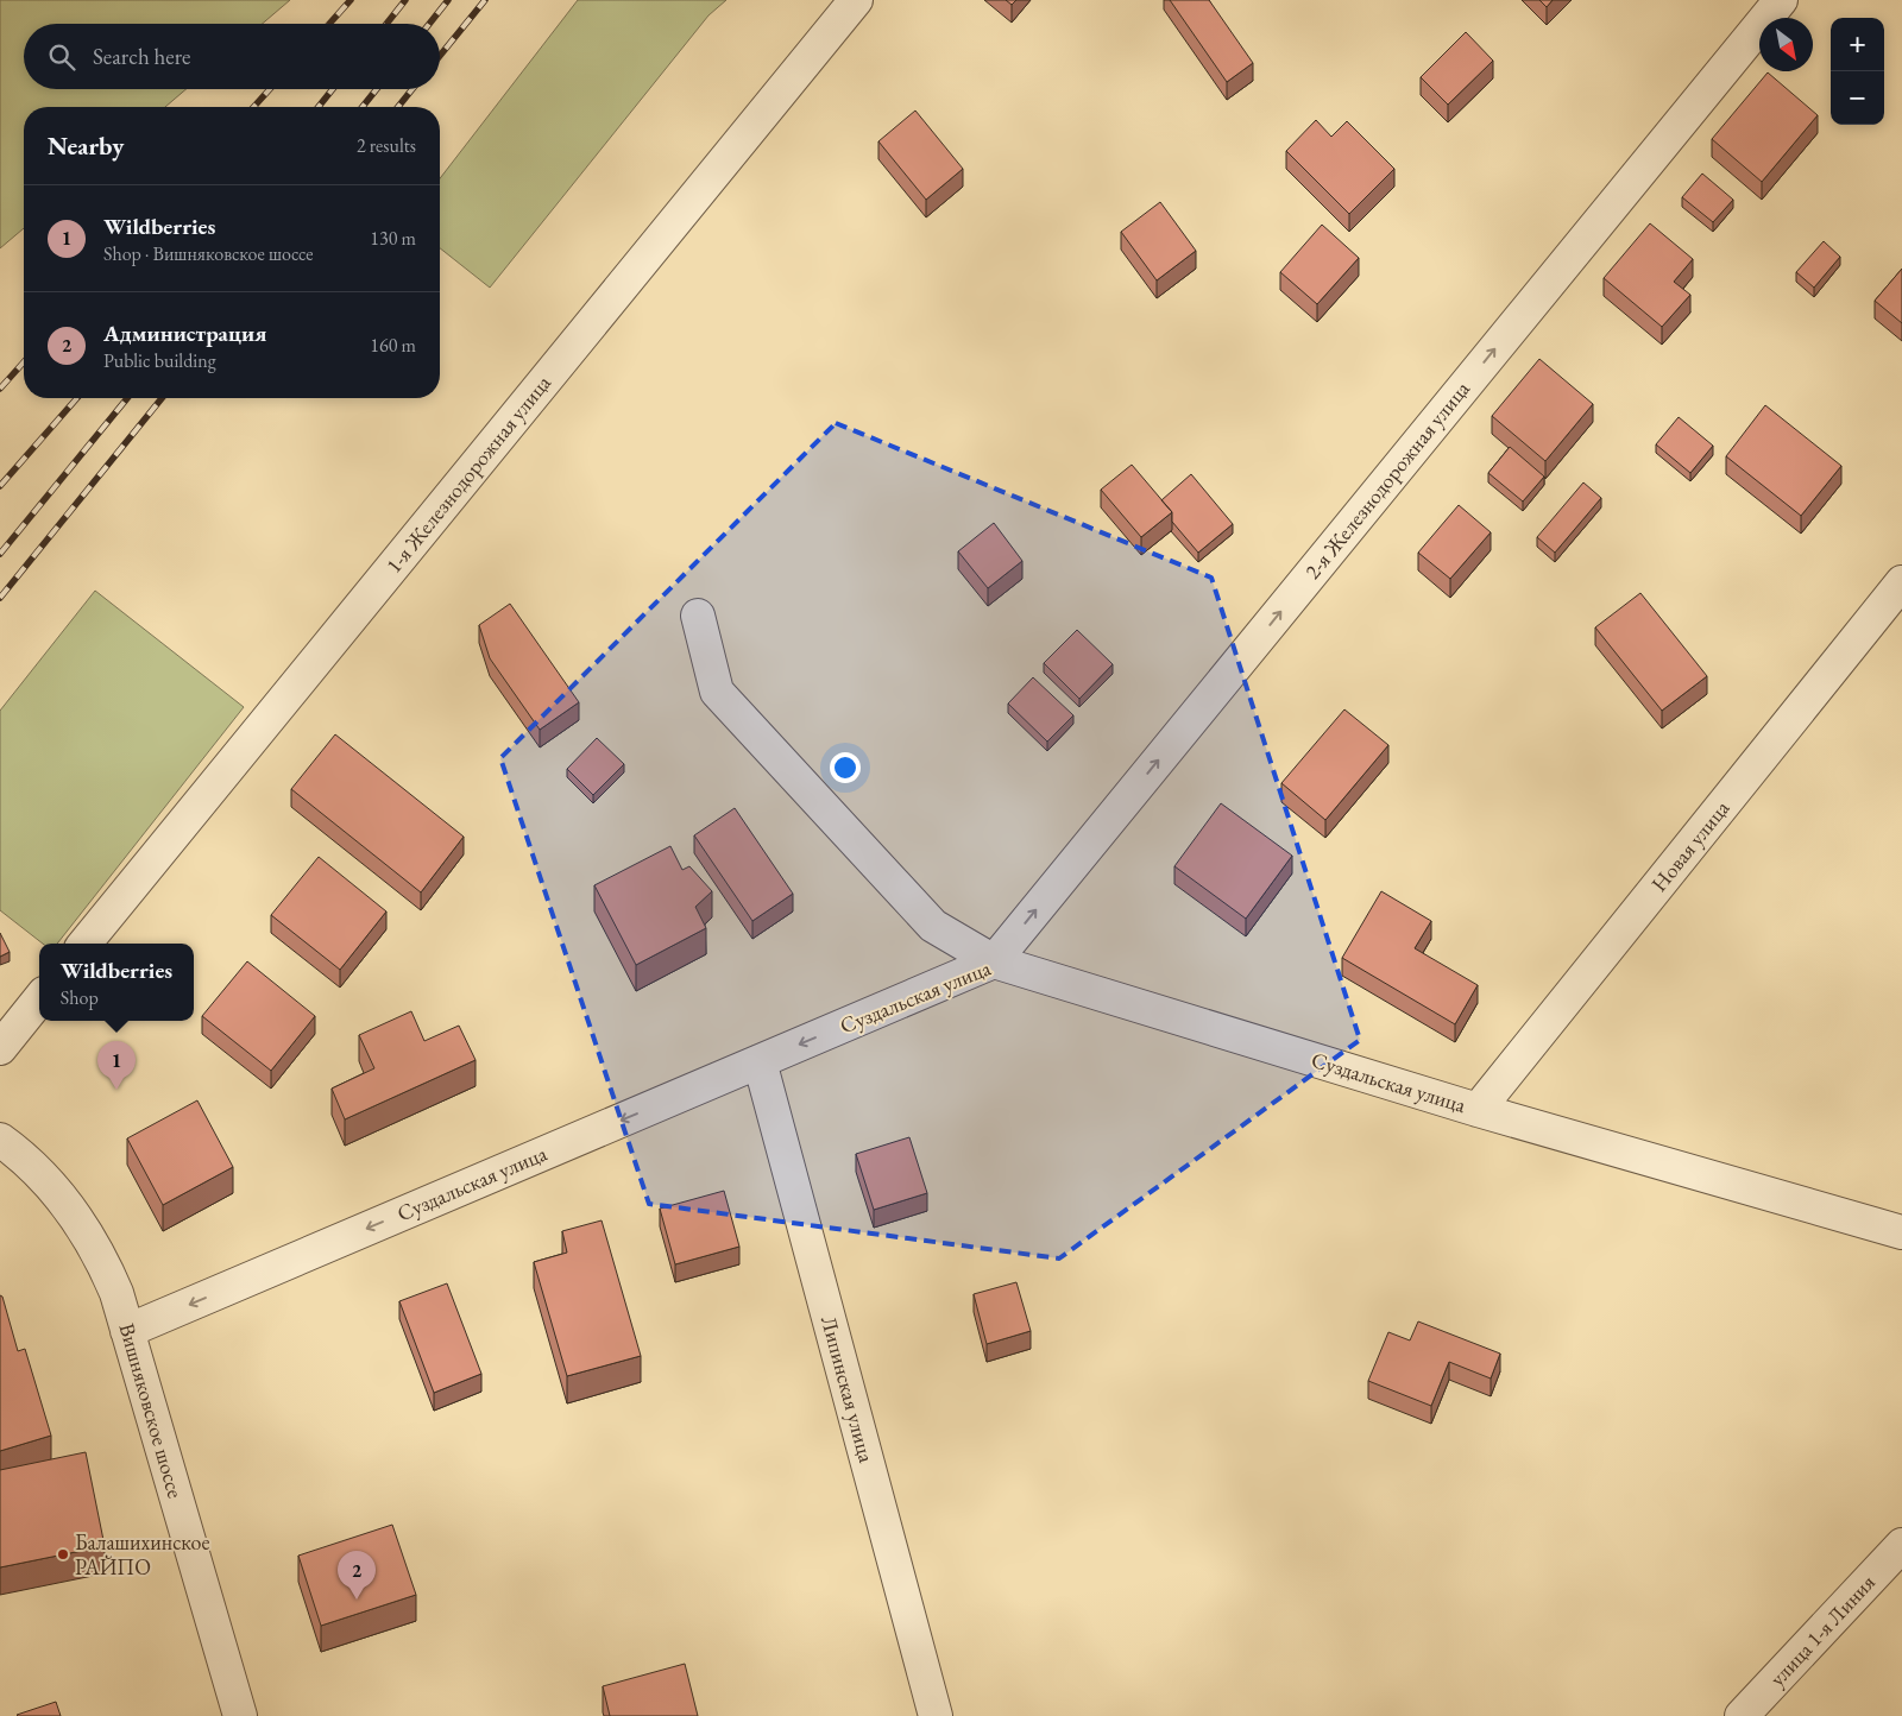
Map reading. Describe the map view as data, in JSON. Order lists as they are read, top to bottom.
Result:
{
  "streets": {
    "street": [
      "1-я Железнодорожная улица",
      "2-я Железнодорожная улица",
      "Новая улица",
      "Суздальская улица",
      "Липинская улица",
      "Вишняковское шоссе",
      "улица 1-я Линия"
    ]
  },
  "crossings": [
    ["2-я Железнодорожная улица", "Суздальская улица"],
    ["Новая улица", "Суздальская улица"],
    ["Суздальская улица", "Липинская улица"],
    ["Суздальская улица", "Вишняковское шоссе"]
  ],
  "one_way": ["2-я Железнодорожная улица", "Суздальская улица"],
  "places": ["Балашихинское РАЙПО"],
  "north": "bottom right",
  "page": {
    "map_buttons": ["+", "−"],
    "search": "Search here",
    "heading": ["Nearby", "2 results"],
    "list": [
      {
        "mark": "1",
        "name": "Wildberries",
        "note": "Shop · Вишняковское шоссе",
        "value": "130 m"
      },
      {
        "mark": "2",
        "name": "Администрация",
        "note": "Public building",
        "value": "160 m"
      }
    ],
    "popup": ["Wildberries", "Shop"],
    "pins": ["1", "2"]
  }
}
